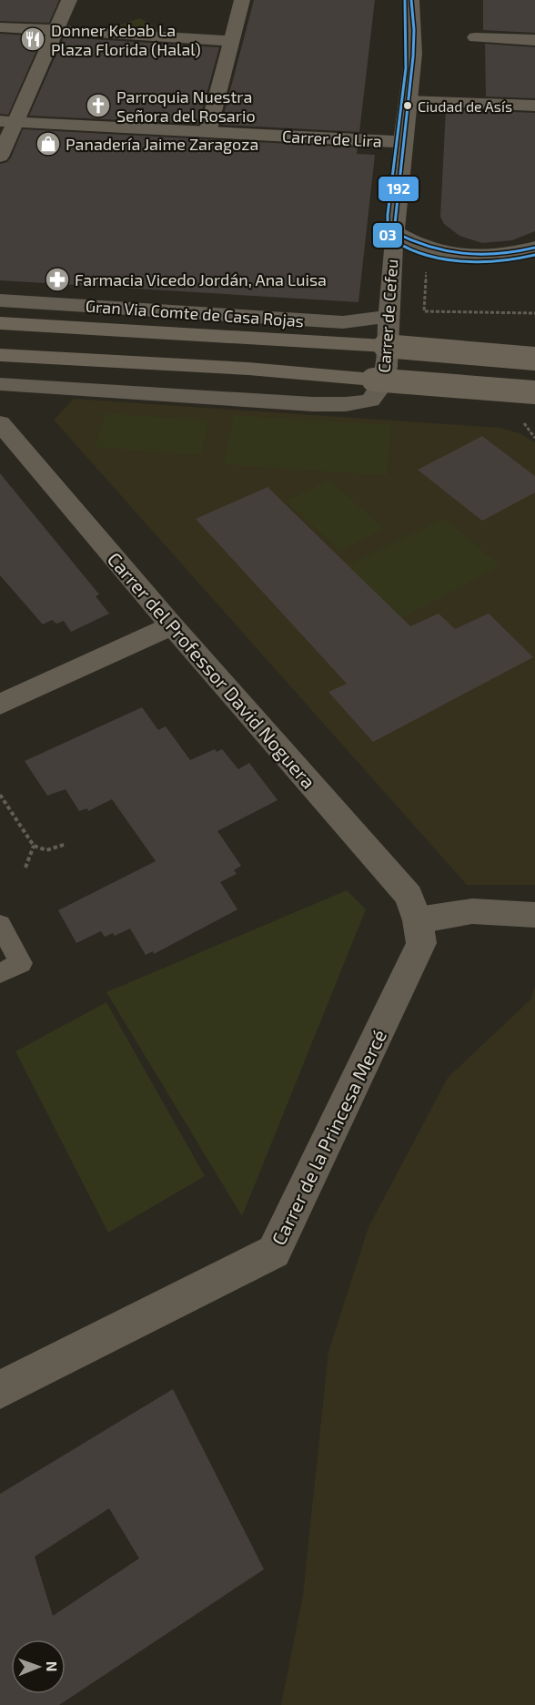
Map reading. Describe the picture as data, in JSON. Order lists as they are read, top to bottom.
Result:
{
  "streets": {
    "main road": ["Gran Via Comte de Casa Rojas"],
    "street": [
      "Carrer de Lira",
      "Carrer de Cefeu",
      "Carrer del Professor David Noguera",
      "Carrer de la Princesa Mercé"
    ]
  },
  "crossings": [
    ["Carrer de Lira", "Carrer de Cefeu"],
    ["Gran Via Comte de Casa Rojas", "Carrer de Cefeu"],
    ["Carrer del Professor David Noguera", "Carrer de la Princesa Mercé"]
  ],
  "places": {
    "restaurant": ["Donner Kebab La Plaza Florida (Halal)"],
    "church": ["Parroquia Nuestra Señora del Rosario"],
    "other": ["Ciudad de Asís"],
    "shop": ["Panadería Jaime Zaragoza"],
    "pharmacy": ["Farmacia Vicedo Jordán, Ana Luisa"]
  },
  "lines": ["transit line 192", "transit line 03"],
  "north": "right"
}
